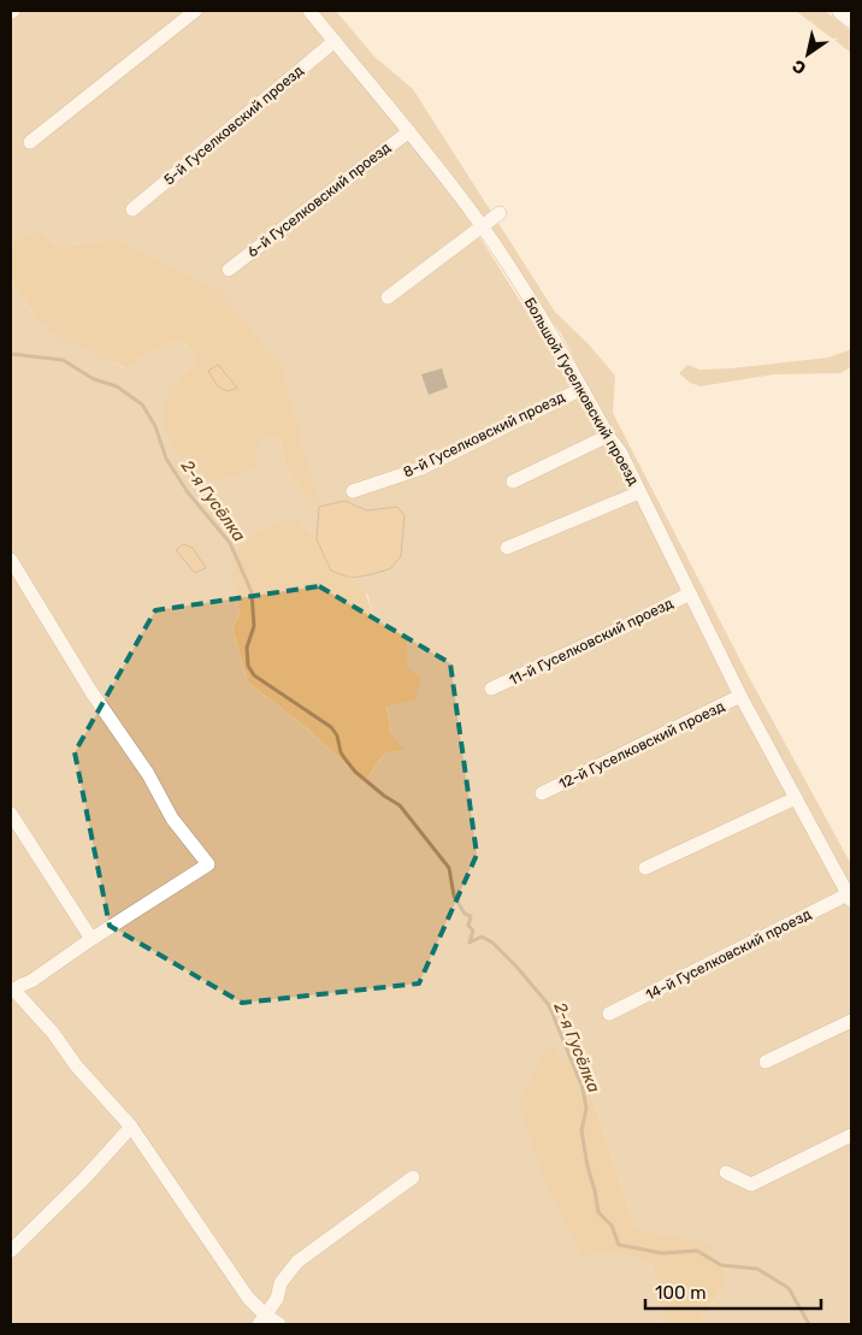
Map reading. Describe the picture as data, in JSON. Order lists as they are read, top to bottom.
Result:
{
  "streets": {
    "street": [
      "5-й Гуселковский проезд",
      "6-й Гуселковский проезд",
      "Большой Гуселковский проезд",
      "8-й Гуселковский проезд",
      "11-й Гуселковский проезд",
      "12-й Гуселковский проезд",
      "14-й Гуселковский проезд"
    ]
  },
  "crossings": [
    ["5-й Гуселковский проезд", "Большой Гуселковский проезд"],
    ["6-й Гуселковский проезд", "Большой Гуселковский проезд"],
    ["Большой Гуселковский проезд", "8-й Гуселковский проезд"],
    ["Большой Гуселковский проезд", "11-й Гуселковский проезд"],
    ["Большой Гуселковский проезд", "12-й Гуселковский проезд"],
    ["Большой Гуселковский проезд", "14-й Гуселковский проезд"]
  ],
  "water": ["2-я Гусёлка"],
  "scale_bar": "100 m",
  "north": "bottom left"
}
